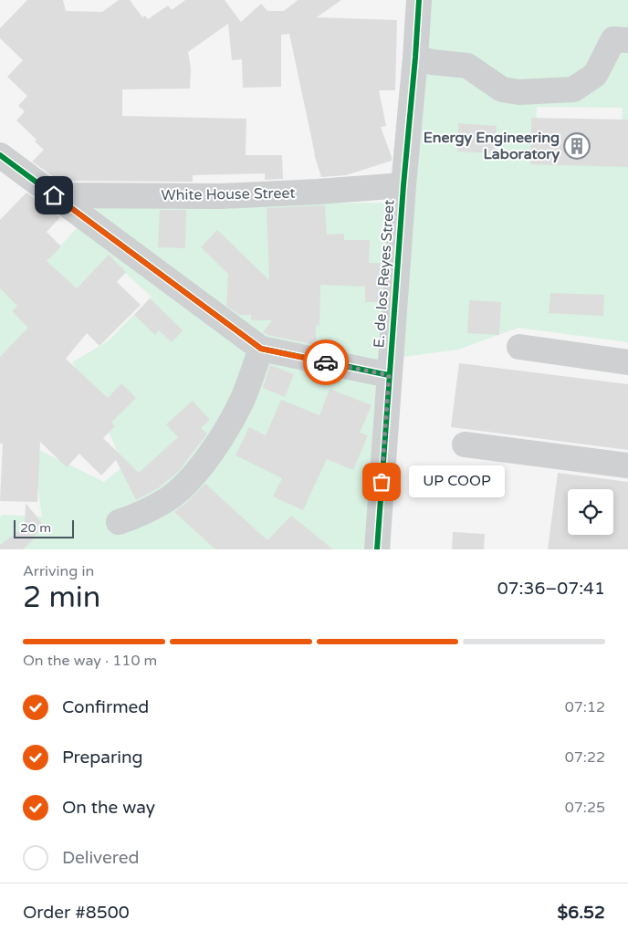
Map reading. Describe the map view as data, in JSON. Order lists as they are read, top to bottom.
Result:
{
  "streets": {
    "street": ["White House Street", "E. de los Reyes Street"]
  },
  "crossings": [
    ["White House Street", "E. de los Reyes Street"]
  ],
  "places": {
    "building": ["Energy Engineering Laboratory"],
    "other": ["UP COOP"]
  },
  "scale_bar": "20 m",
  "page": {
    "bubble": "UP COOP",
    "scale": "20 m",
    "heading": ["2 min", "Arriving in", "07:36–07:41"],
    "panel": ["Order #8500", "$6.52"],
    "bar": "On the way · 110 m",
    "list": [
      ["Confirmed", "07:12"],
      ["Preparing", "07:22"],
      ["On the way", "07:25"],
      "Delivered"
    ]
  }
}
